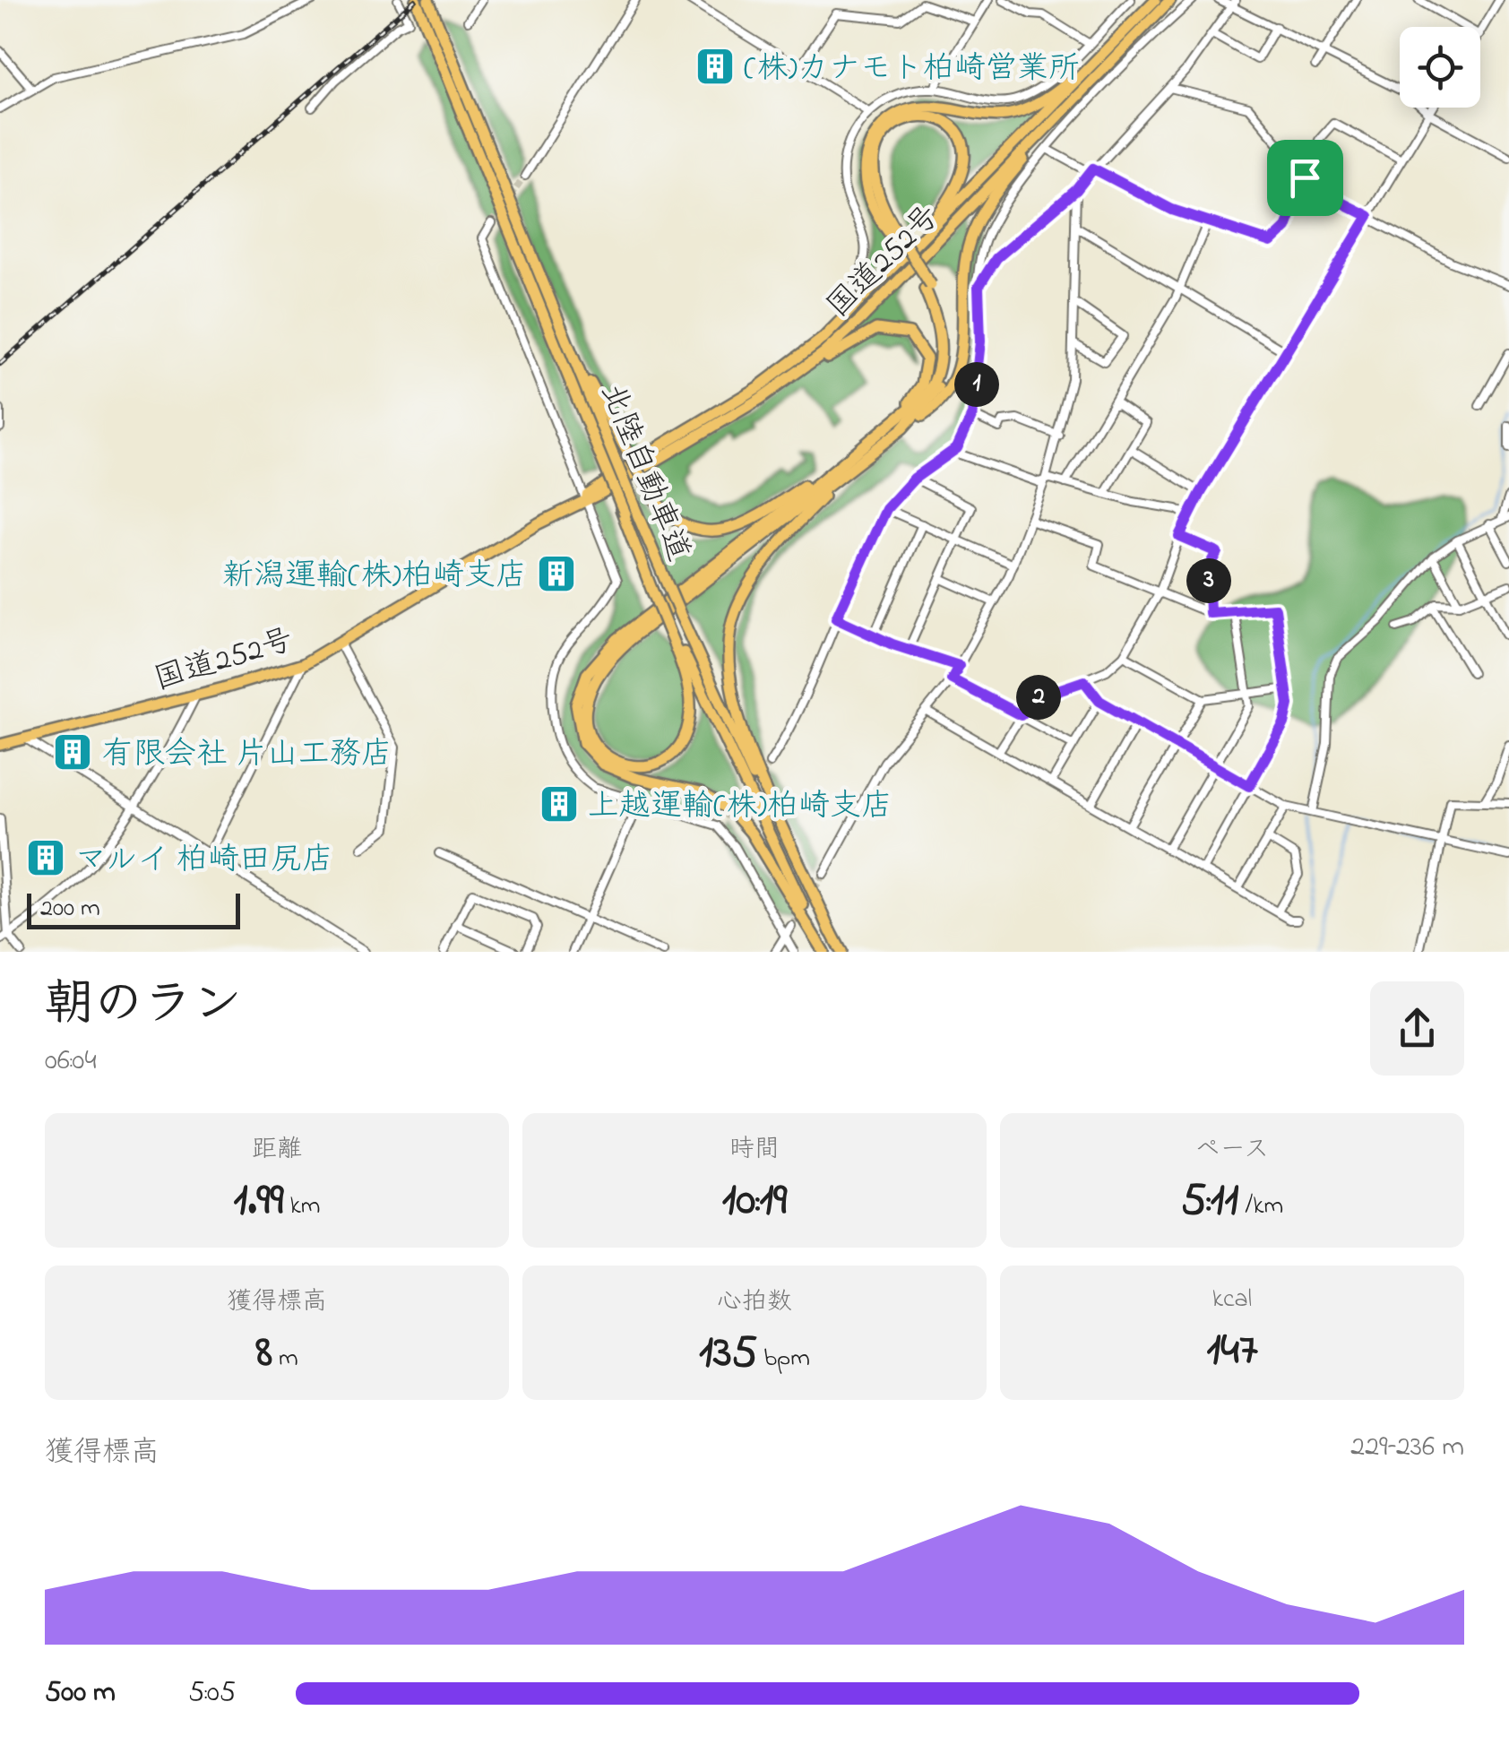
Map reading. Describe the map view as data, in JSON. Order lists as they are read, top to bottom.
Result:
{
  "streets": {
    "highway": ["国道252号", "北陸自動車道"]
  },
  "places": {
    "building": [
      "(株)カナモト柏崎営業所",
      "新潟運輸(株)柏崎支店",
      "有限会社 片山工務店",
      "上越運輸(株)柏崎支店",
      "マルイ 柏崎田尻店"
    ]
  },
  "scale_bar": "200 m",
  "page": {
    "pins": ["1", "3", "2"],
    "scale": "200 m",
    "heading": ["朝のラン", "06:04"],
    "stats": [
      ["距離", "1.99 km"],
      ["時間", "10:19"],
      ["ペース", "5:11 /km"],
      ["獲得標高", "8 m"],
      ["心拍数", "135 bpm"],
      ["kcal", "147"]
    ],
    "chart": ["獲得標高", "229–236 m"],
    "list": [
      {
        "name": "500 m",
        "note": "5:05"
      }
    ]
  }
}
